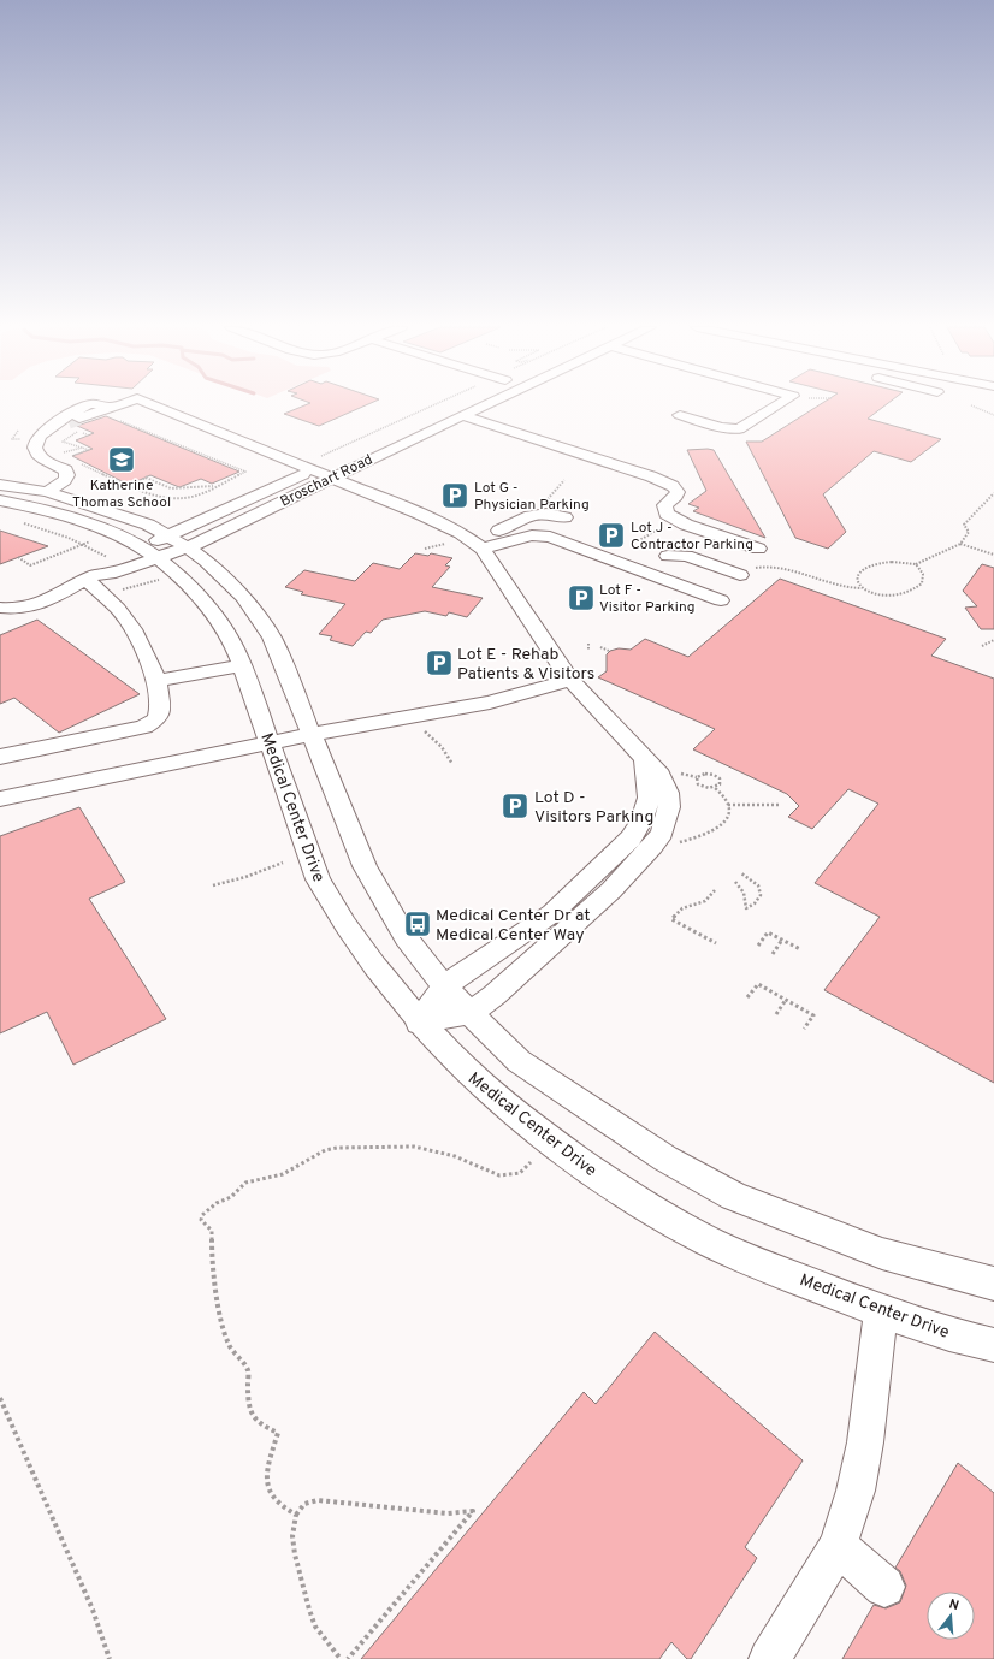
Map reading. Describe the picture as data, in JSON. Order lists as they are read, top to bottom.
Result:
{
  "streets": {
    "street": ["Broschart Road", "Medical Center Drive"]
  },
  "crossings": [
    ["Broschart Road", "Medical Center Drive"]
  ],
  "places": {
    "school or university": ["Katherine Thomas School"],
    "parking": [
      "Lot G - Physician Parking",
      "Lot J - Contractor Parking",
      "Lot F - Visitor Parking",
      "Lot E - Rehab Patients & Visitors",
      "Lot D - Visitors Parking"
    ],
    "bus stop": ["Medical Center Dr at Medical Center Way"]
  },
  "north": "top"
}
